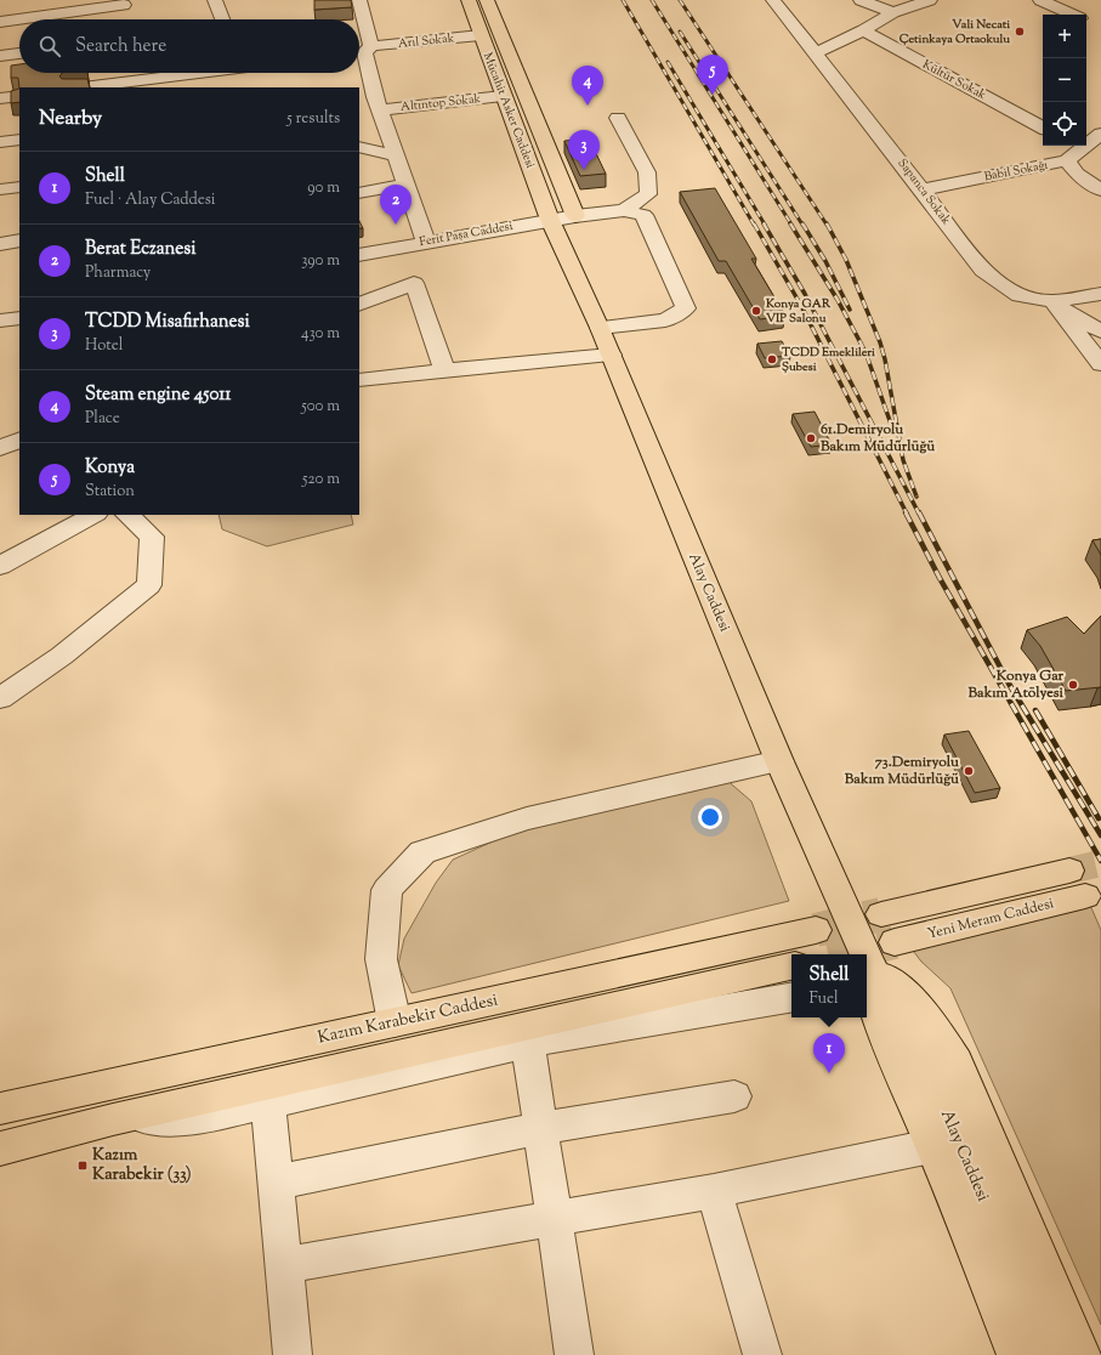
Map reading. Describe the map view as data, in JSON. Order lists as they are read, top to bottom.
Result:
{
  "streets": {
    "main road": [
      "Mücahit Asker Caddesi",
      "Alay Caddesi",
      "Yeni Meram Caddesi",
      "Kazım Karabekir Caddesi"
    ],
    "street": [
      "Arıl Sokak",
      "Kültür Sokak",
      "Altıntop Sokak",
      "Babil Sokağı",
      "Sapanca Sokak",
      "Ferit Paşa Caddesi"
    ]
  },
  "crossings": [
    ["Arıl Sokak", "Mücahit Asker Caddesi"],
    ["Altıntop Sokak", "Mücahit Asker Caddesi"],
    ["Mücahit Asker Caddesi", "Ferit Paşa Caddesi"],
    ["Mücahit Asker Caddesi", "Alay Caddesi"],
    ["Babil Sokağı", "Sapanca Sokak"],
    ["Ferit Paşa Caddesi", "Alay Caddesi"]
  ],
  "places": {
    "other": [
      "Vali Necati Çetinkaya Ortaokulu",
      "Konya GAR VIP Salonu",
      "TCDD Emeklileri Şubesi",
      "61.Demiryolu Bakım Müdürlüğü",
      "Konya Gar Bakım Atölyesi",
      "73.Demiryolu Bakım Müdürlüğü"
    ],
    "transit": ["Kazım Karabekir (33)"]
  },
  "page": {
    "map_buttons": ["+", "−"],
    "search": "Search here",
    "pins": [
      "5",
      "4",
      "3",
      "2",
      "1"
    ],
    "heading": ["Nearby", "5 results"],
    "list": [
      {
        "mark": "1",
        "name": "Shell",
        "note": "Fuel · Alay Caddesi",
        "value": "90 m"
      },
      {
        "mark": "2",
        "name": "Berat Eczanesi",
        "note": "Pharmacy",
        "value": "390 m"
      },
      {
        "mark": "3",
        "name": "TCDD Misafirhanesi",
        "note": "Hotel",
        "value": "430 m"
      },
      {
        "mark": "4",
        "name": "Steam engine 45011",
        "note": "Place",
        "value": "500 m"
      },
      {
        "mark": "5",
        "name": "Konya",
        "note": "Station",
        "value": "520 m"
      }
    ],
    "popup": ["Shell", "Fuel"]
  }
}
